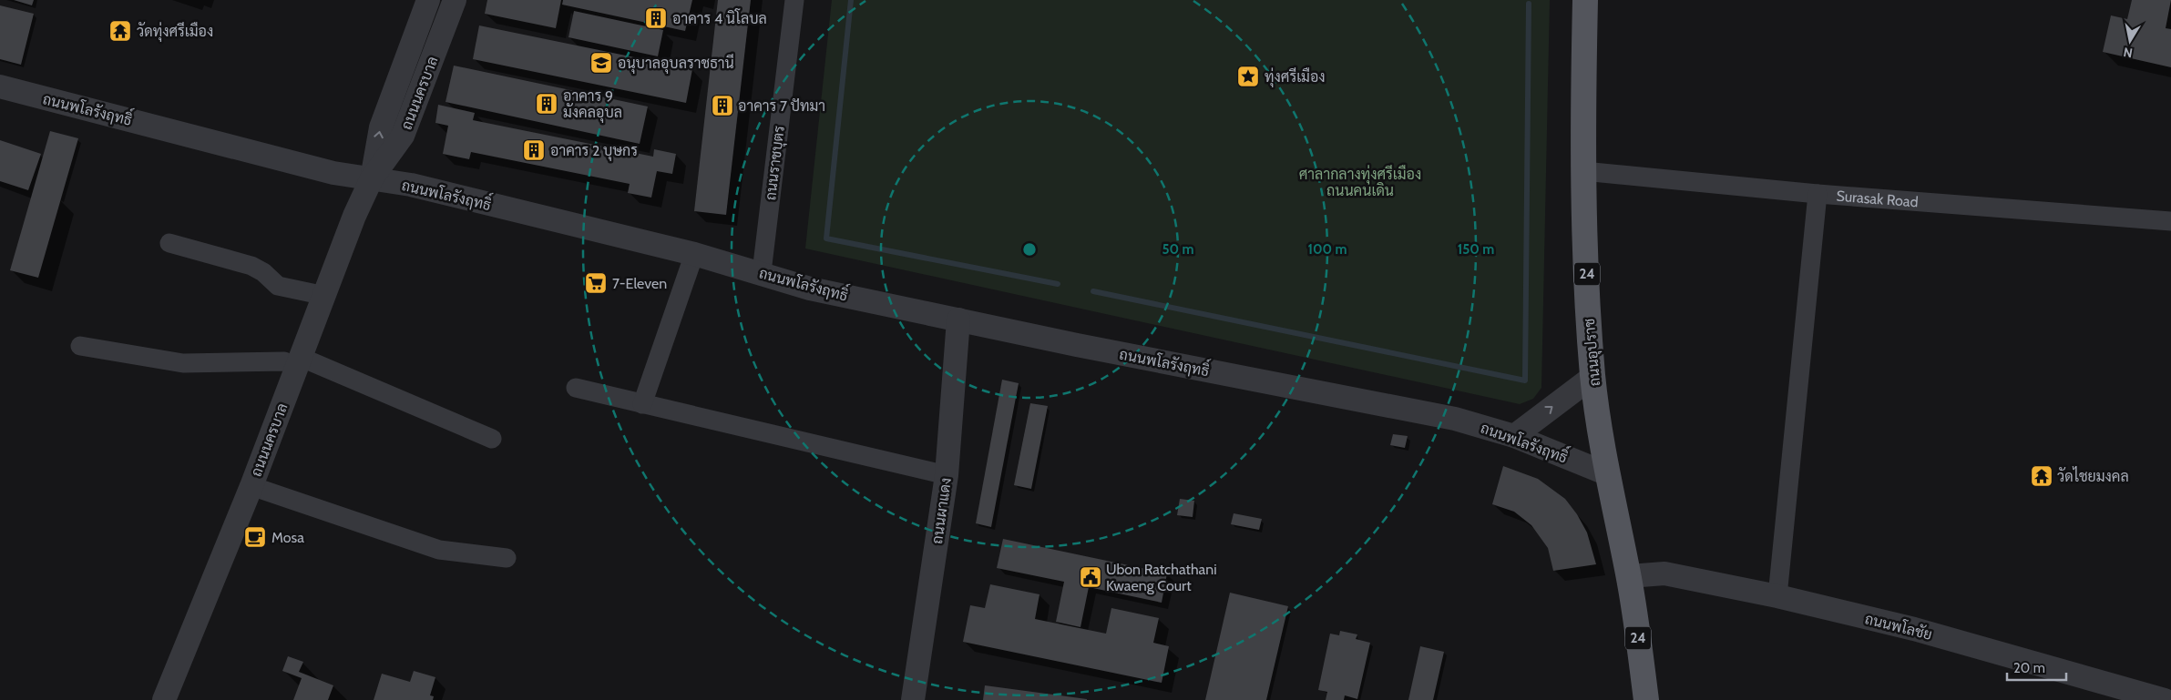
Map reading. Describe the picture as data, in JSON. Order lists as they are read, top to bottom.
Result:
{
  "streets": {
    "main road": ["24", "ถนนอุปราช"],
    "street": [
      "ถนนนครบาล",
      "ถนนพโลรังฤทธิ์",
      "ถนนราชบุตร",
      "Surasak Road",
      "ถนนผาแดง",
      "ถนนพโลชัย"
    ]
  },
  "crossings": [
    ["ถนนนครบาล", "ถนนพโลรังฤทธิ์"],
    ["ถนนพโลรังฤทธิ์", "ถนนราชบุตร"],
    ["ถนนพโลรังฤทธิ์", "ถนนอุปราช"],
    ["ถนนพโลรังฤทธิ์", "ถนนผาแดง"],
    ["Surasak Road", "ถนนอุปราช"],
    ["ถนนอุปราช", "ถนนพโลชัย"]
  ],
  "parks": ["ศาลากลางทุ่งศรีเมือง ถนนคนเดิน"],
  "places": {
    "building": [
      "อาคาร 4 นิโลบล",
      "อาคาร 9 มังคลอุบล",
      "อาคาร 7 ปัทมา",
      "อาคาร 2 บุษกร"
    ],
    "temple": ["วัดทุ่งศรีเมือง", "วัดไชยมงคล"],
    "school or university": ["อนุบาลอุบลราชธานี"],
    "place": ["ทุ่งศรีเมือง"],
    "supermarket": ["7-Eleven"],
    "cafe": ["Mosa"],
    "public building": ["Ubon Ratchathani Kwaeng Court"]
  },
  "scale_bar": "20 m",
  "north": "bottom",
  "rings": ["50 m", "100 m", "150 m"]
}
